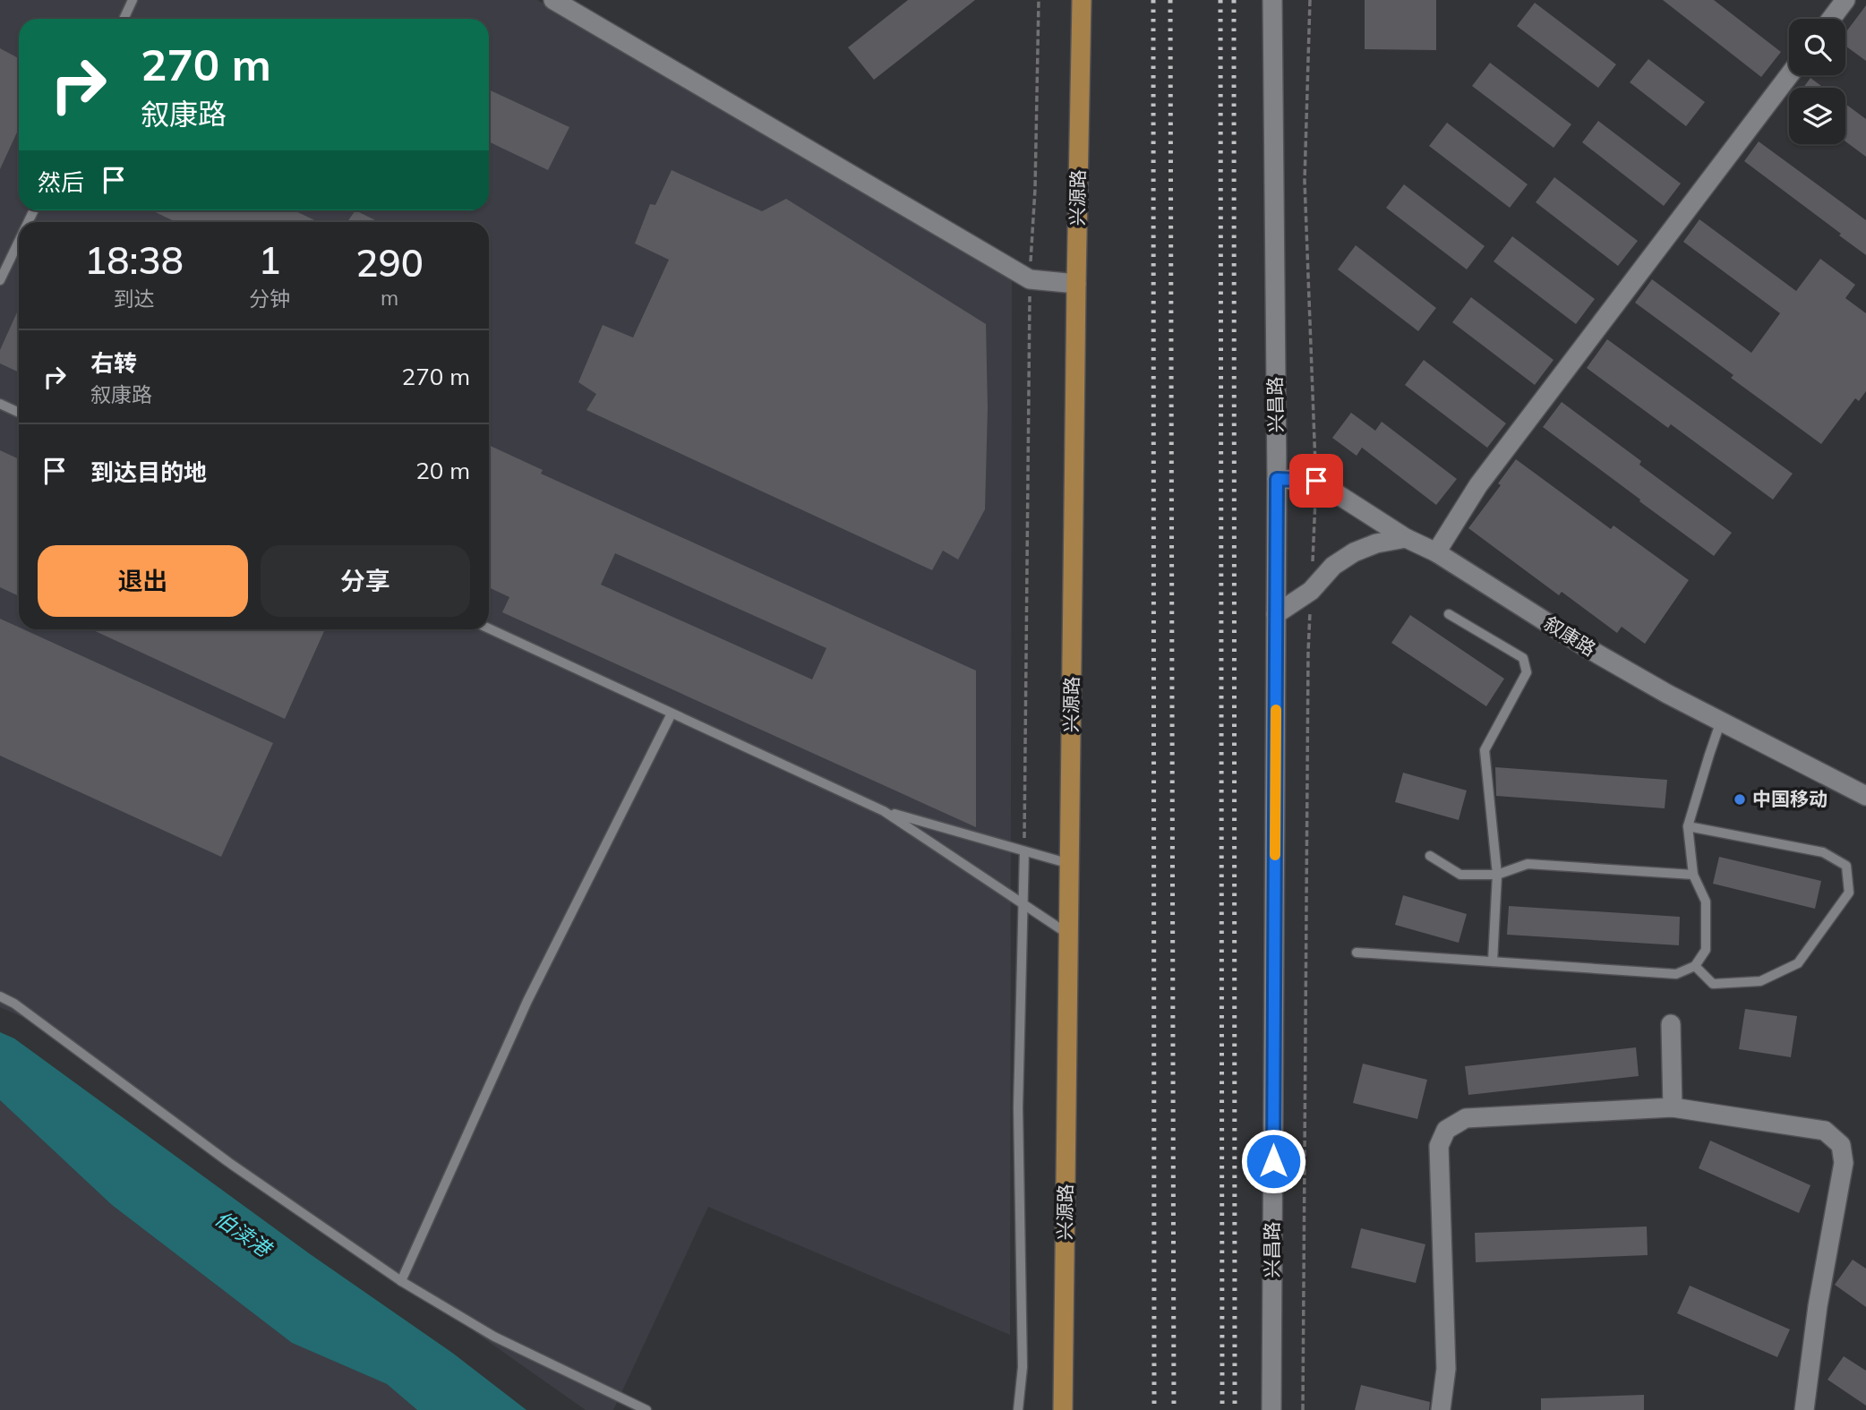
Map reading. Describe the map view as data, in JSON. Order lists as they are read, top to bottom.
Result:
{
  "streets": {
    "main road": ["兴源路"],
    "street": ["兴昌路", "叙康路"]
  },
  "water": ["伯渎港"],
  "places": ["中国移动"],
  "page": {
    "turn": ["270 m", "叙康路"],
    "then": "然后",
    "eta": [
      "18:38",
      "到达",
      "1",
      "分钟",
      "290",
      "m"
    ],
    "list": [
      {
        "name": "右转",
        "note": "叙康路",
        "value": "270 m"
      },
      {
        "name": "到达目的地",
        "value": "20 m"
      }
    ],
    "buttons": ["退出", "分享"]
  }
}
